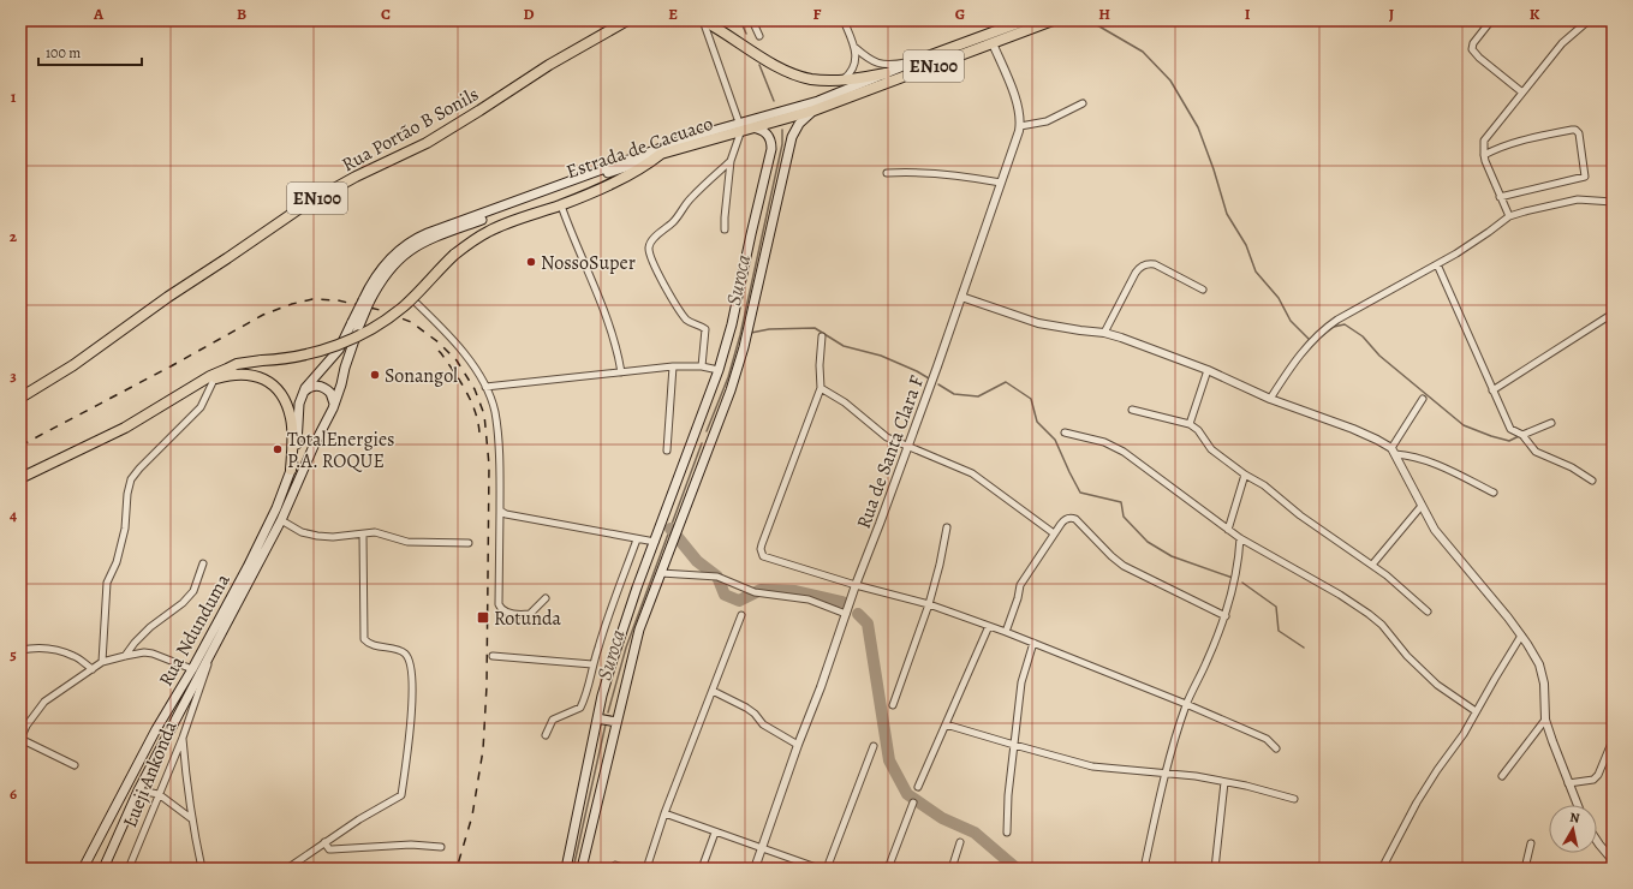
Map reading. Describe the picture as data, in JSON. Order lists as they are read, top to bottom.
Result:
{
  "streets": {
    "main road": [
      "EN100",
      "Rua Portão B Sonils",
      "Estrada de Cacuaco",
      "Rua Ndunduma"
    ],
    "street": ["Rua de Santa Clara F", "Lueji Ankonda"]
  },
  "crossings": [
    ["EN100", "Estrada de Cacuaco"],
    ["Estrada de Cacuaco", "Rua de Santa Clara F"],
    ["Estrada de Cacuaco", "Rua Ndunduma"],
    ["Rua Ndunduma", "Lueji Ankonda"]
  ],
  "water": ["Suroca"],
  "places": {
    "other": ["NossoSuper", "Sonangol", "TotalEnergies P.A. ROQUE"],
    "transit": ["Rotunda"]
  },
  "scale_bar": "100 m",
  "north": "top",
  "grid": {
    "columns": [
      "A",
      "B",
      "C",
      "D",
      "E",
      "F",
      "G",
      "H",
      "I",
      "J",
      "K"
    ],
    "rows": [
      "1",
      "2",
      "3",
      "4",
      "5",
      "6"
    ]
  }
}
